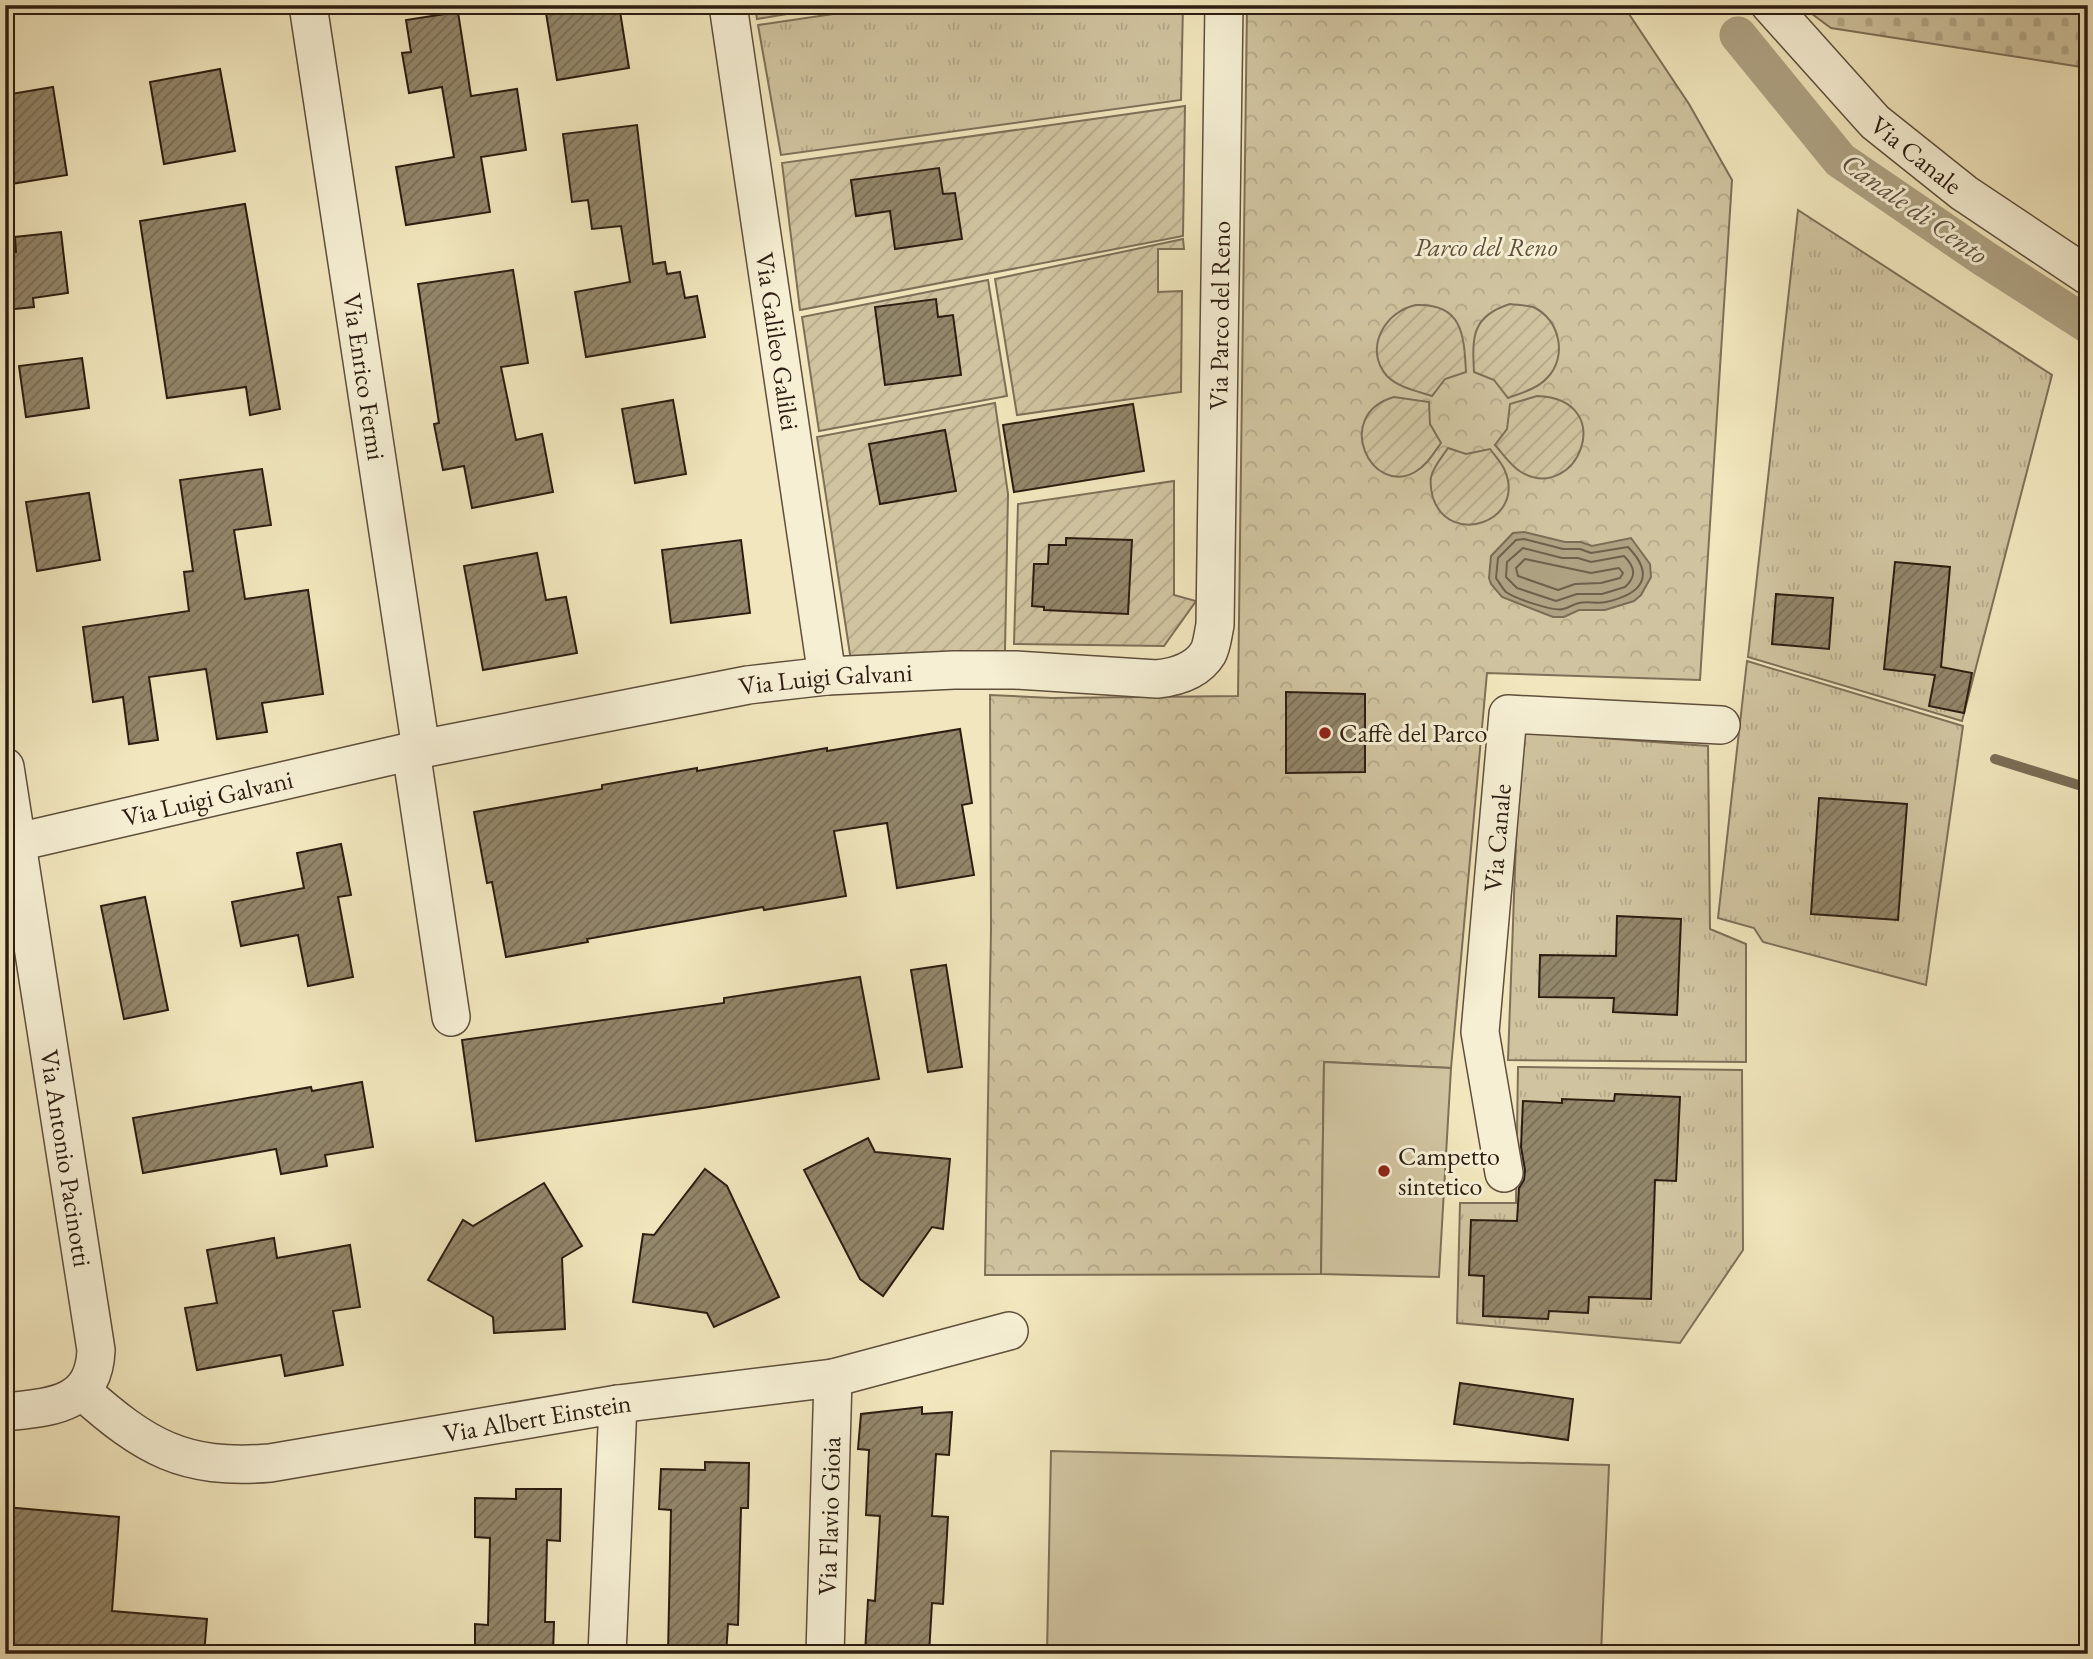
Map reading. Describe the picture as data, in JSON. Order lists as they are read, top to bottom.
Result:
{
  "streets": {
    "street": [
      "Via Canale",
      "Via Parco del Reno",
      "Via Galileo Galilei",
      "Via Enrico Fermi",
      "Via Luigi Galvani",
      "Via Antonio Pacinotti",
      "Via Albert Einstein",
      "Via Flavio Gioia"
    ]
  },
  "crossings": [
    ["Via Parco del Reno", "Via Luigi Galvani"],
    ["Via Galileo Galilei", "Via Luigi Galvani"],
    ["Via Enrico Fermi", "Via Luigi Galvani"],
    ["Via Luigi Galvani", "Via Antonio Pacinotti"],
    ["Via Antonio Pacinotti", "Via Albert Einstein"],
    ["Via Albert Einstein", "Via Flavio Gioia"]
  ],
  "water": ["Canale di Cento"],
  "parks": ["Parco del Reno"],
  "places": ["Caffè del Parco", "Campetto sintetico"]
}
